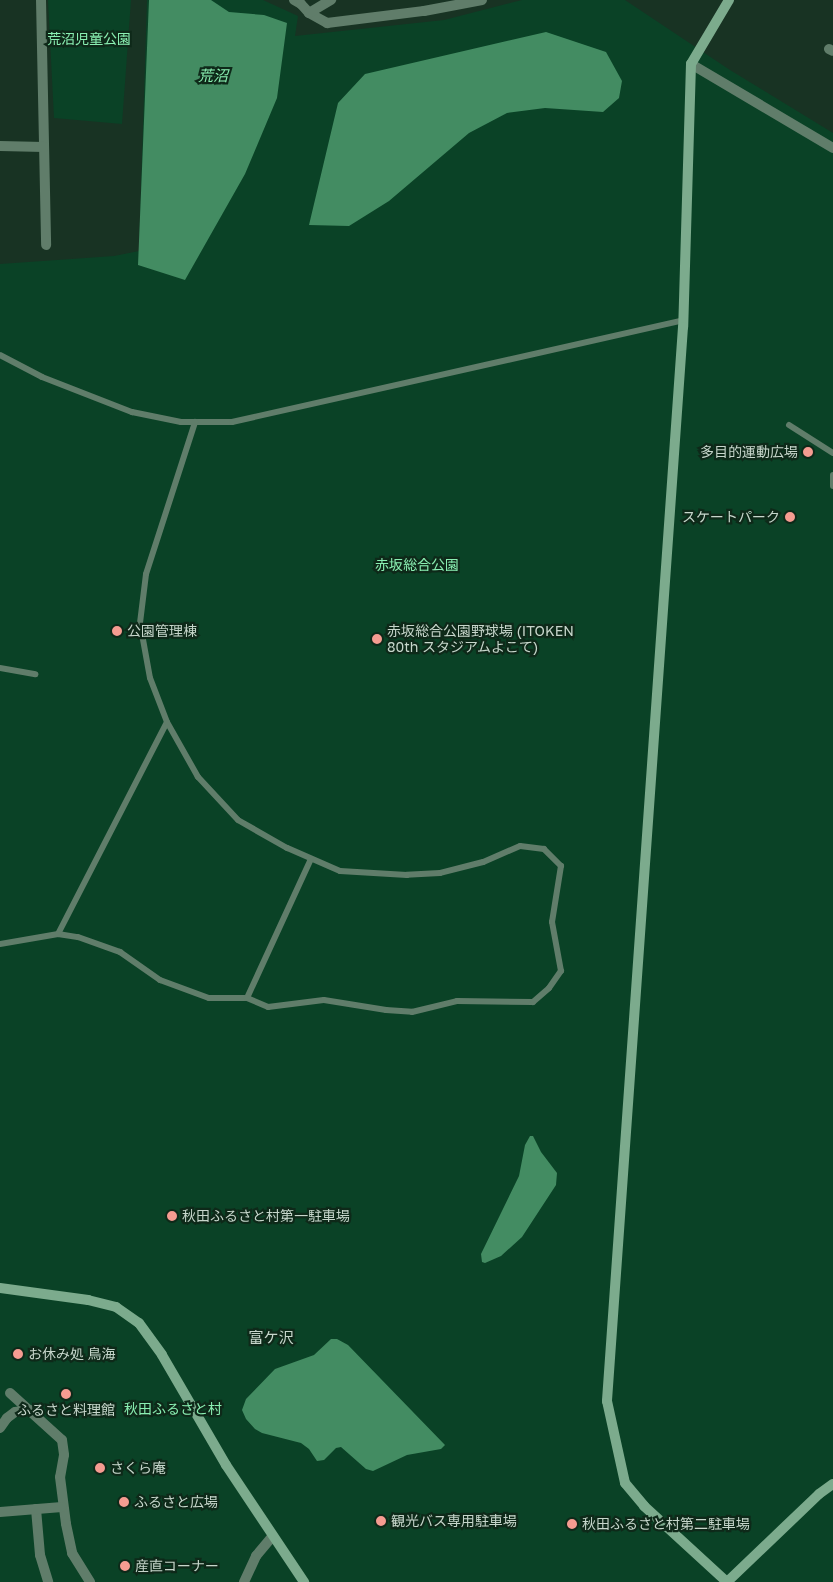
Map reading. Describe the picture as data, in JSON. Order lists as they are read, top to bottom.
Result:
{
  "districts": ["富ケ沢"],
  "water": ["荒沼"],
  "parks": ["荒沼児童公園", "赤坂総合公園", "秋田ふるさと村"],
  "places": [
    "多目的運動広場",
    "スケートパーク",
    "公園管理棟",
    "赤坂総合公園野球場 (ITOKEN 80th スタジアムよこて)",
    "秋田ふるさと村第一駐車場",
    "お休み処 鳥海",
    "ふるさと料理館",
    "さくら庵",
    "ふるさと広場",
    "観光バス専用駐車場",
    "秋田ふるさと村第二駐車場",
    "産直コーナー"
  ]
}
